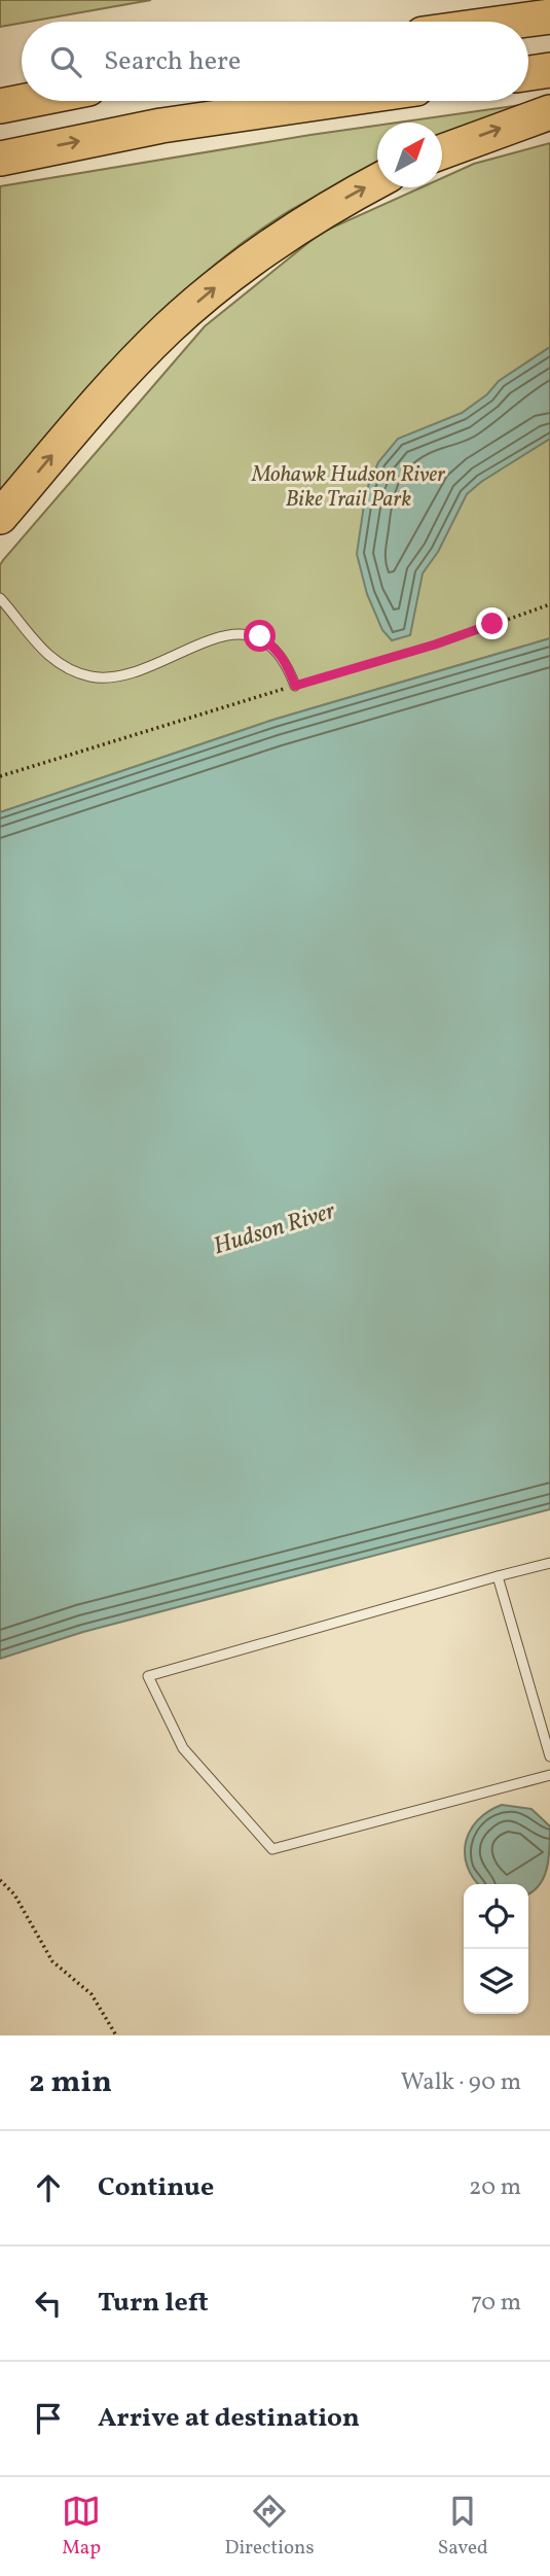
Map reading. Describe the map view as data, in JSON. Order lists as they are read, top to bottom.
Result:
{
  "water": ["Hudson River"],
  "parks": ["Mohawk Hudson River Bike Trail Park"],
  "north": "top right",
  "page": {
    "search": "Search here",
    "heading": ["2 min", "Walk · 90 m"],
    "list": [
      ["Continue", "20 m"],
      ["Turn left", "70 m"],
      "Arrive at destination"
    ],
    "nav": ["Map", "Directions", "Saved"]
  }
}
